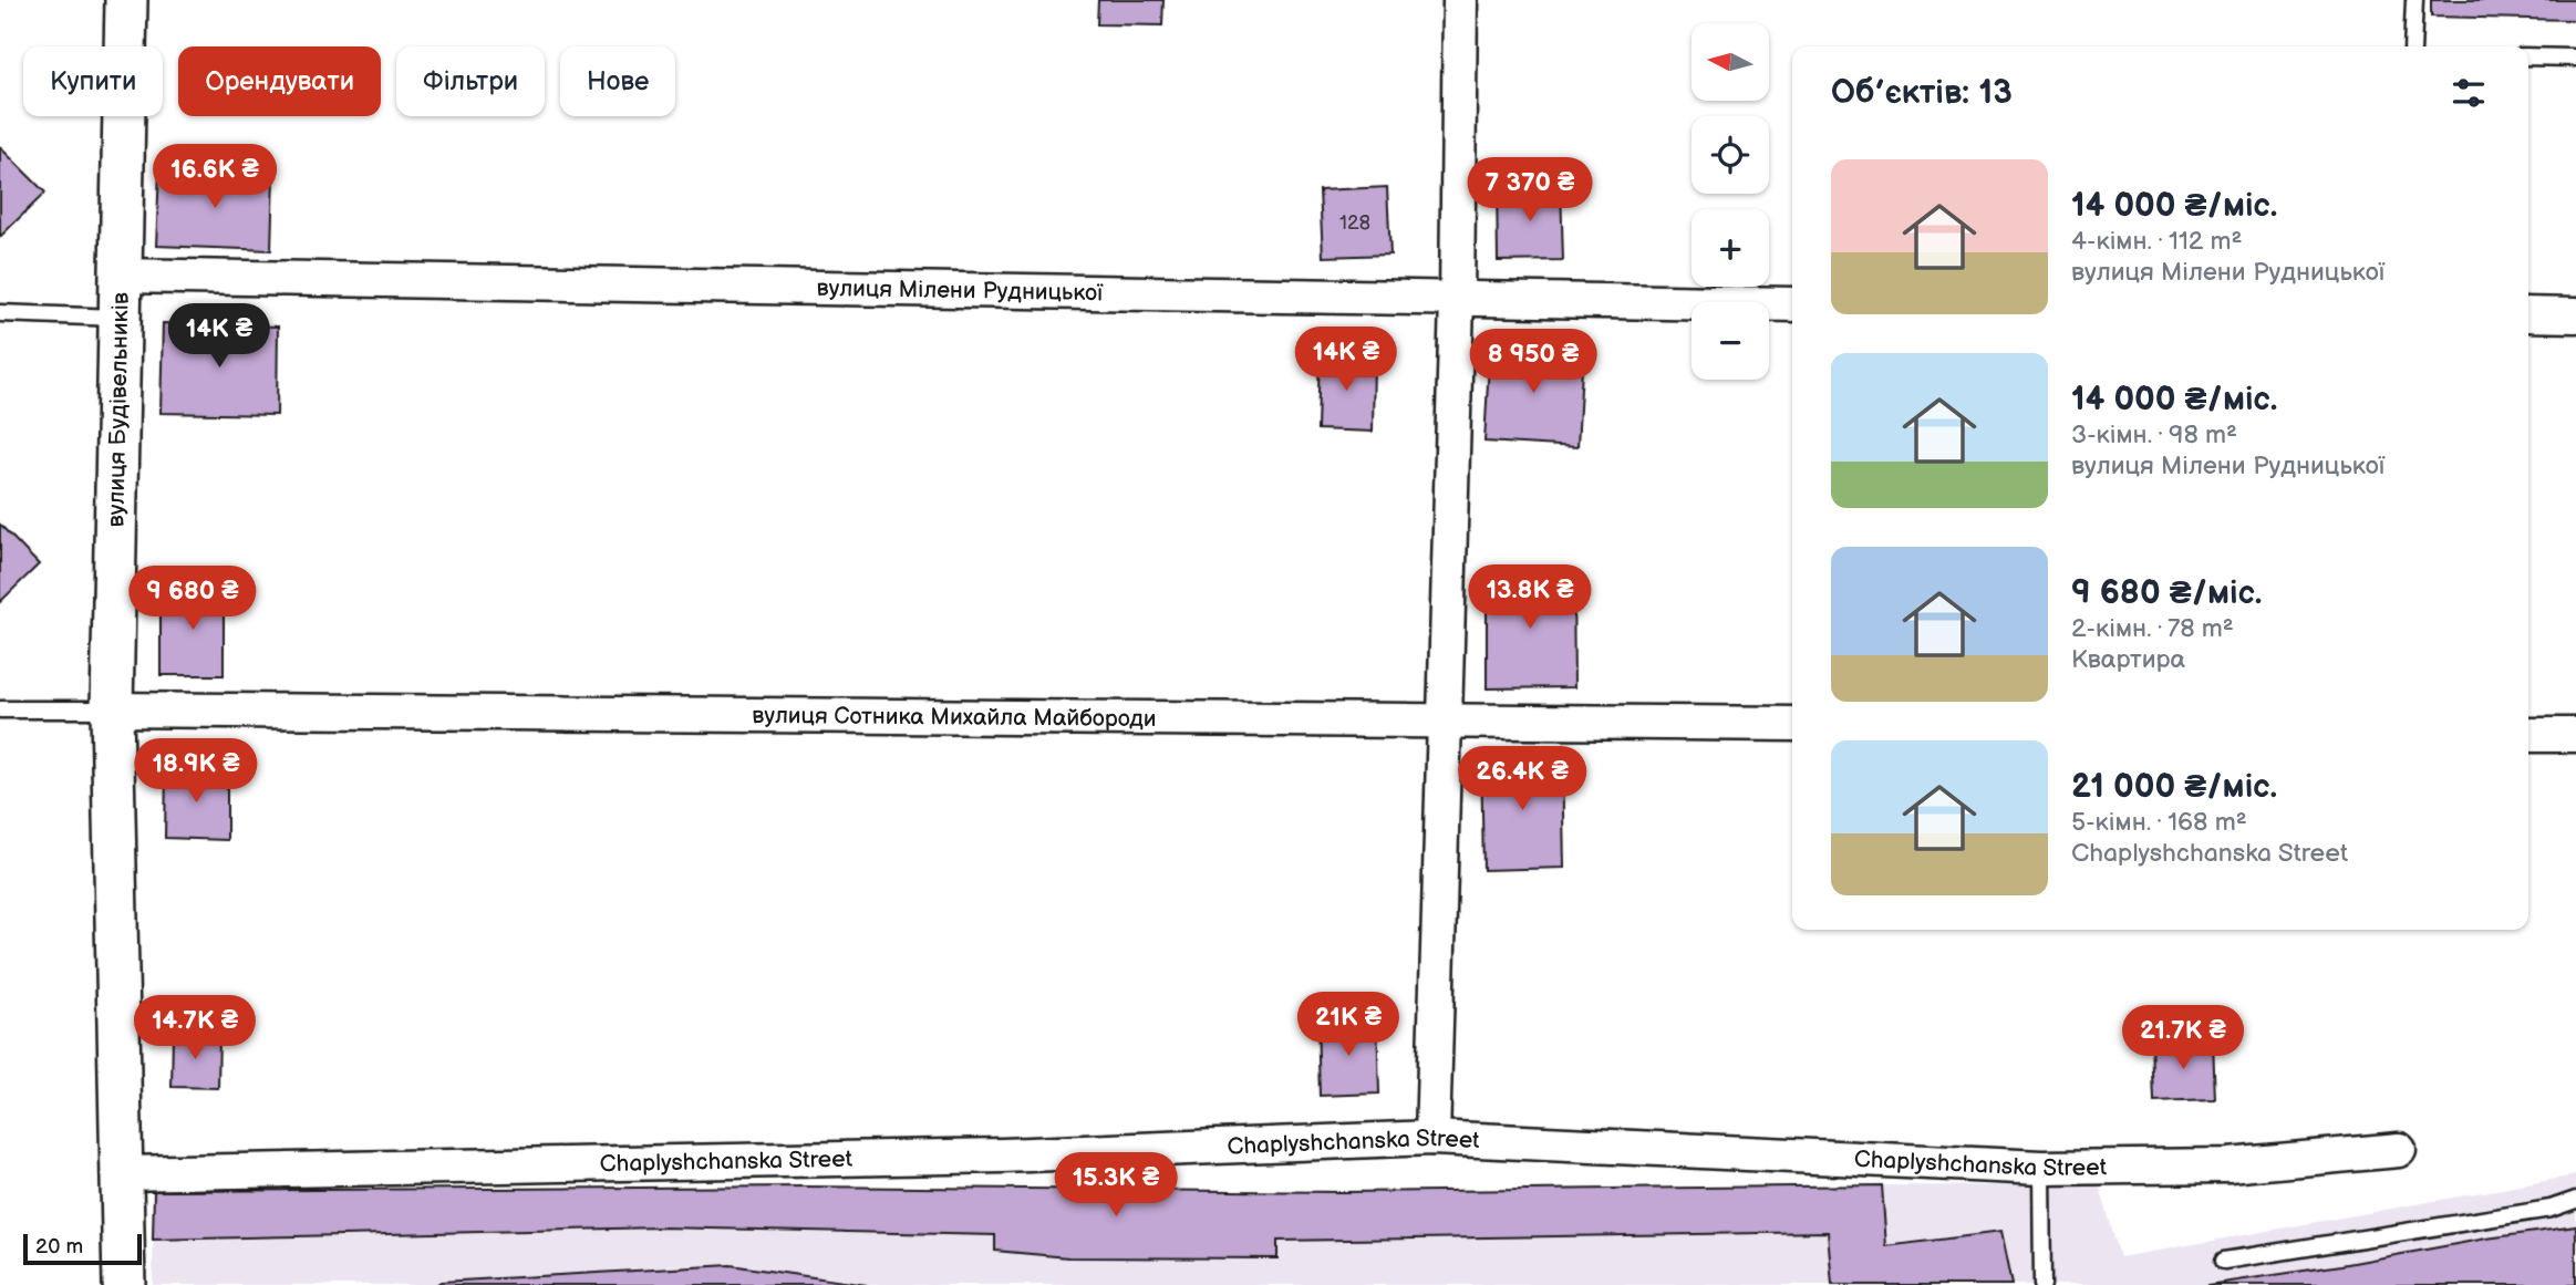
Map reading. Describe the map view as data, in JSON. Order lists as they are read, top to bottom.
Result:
{
  "streets": {
    "street": [
      "вулиця Мілени Рудницької",
      "вулиця Будівельників",
      "вулиця Сотника Михайла Майбороди",
      "Chaplyshchanska Street"
    ]
  },
  "crossings": [
    ["вулиця Мілени Рудницької", "вулиця Будівельників"],
    ["вулиця Будівельників", "вулиця Сотника Михайла Майбороди"],
    ["вулиця Будівельників", "Chaplyshchanska Street"]
  ],
  "house_numbers": ["128"],
  "scale_bar": "20 m",
  "north": "left",
  "page": {
    "map_buttons": ["+", "−"],
    "chip": [
      "Купити",
      "Орендувати",
      "Фільтри",
      "Нове"
    ],
    "heading": "Об’єктів: 13",
    "list": [
      {
        "name": "14 000 ₴/міс.",
        "note": "4-кімн. · 112 m² · вулиця Мілени Рудницької"
      },
      {
        "name": "14 000 ₴/міс.",
        "note": "3-кімн. · 98 m² · вулиця Мілени Рудницької"
      },
      {
        "name": "9 680 ₴/міс.",
        "note": "2-кімн. · 78 m² · Квартира"
      },
      {
        "name": "21 000 ₴/міс.",
        "note": "5-кімн. · 168 m² · Chaplyshchanska Street"
      }
    ],
    "price": [
      "16.6K ₴",
      "7 370 ₴",
      "14K ₴",
      "14K ₴",
      "8 950 ₴",
      "13.8K ₴",
      "9 680 ₴",
      "18.9K ₴",
      "26.4K ₴",
      "21K ₴",
      "14.7K ₴",
      "21.7K ₴",
      "15.3K ₴"
    ],
    "scale": "20 m"
  }
}
